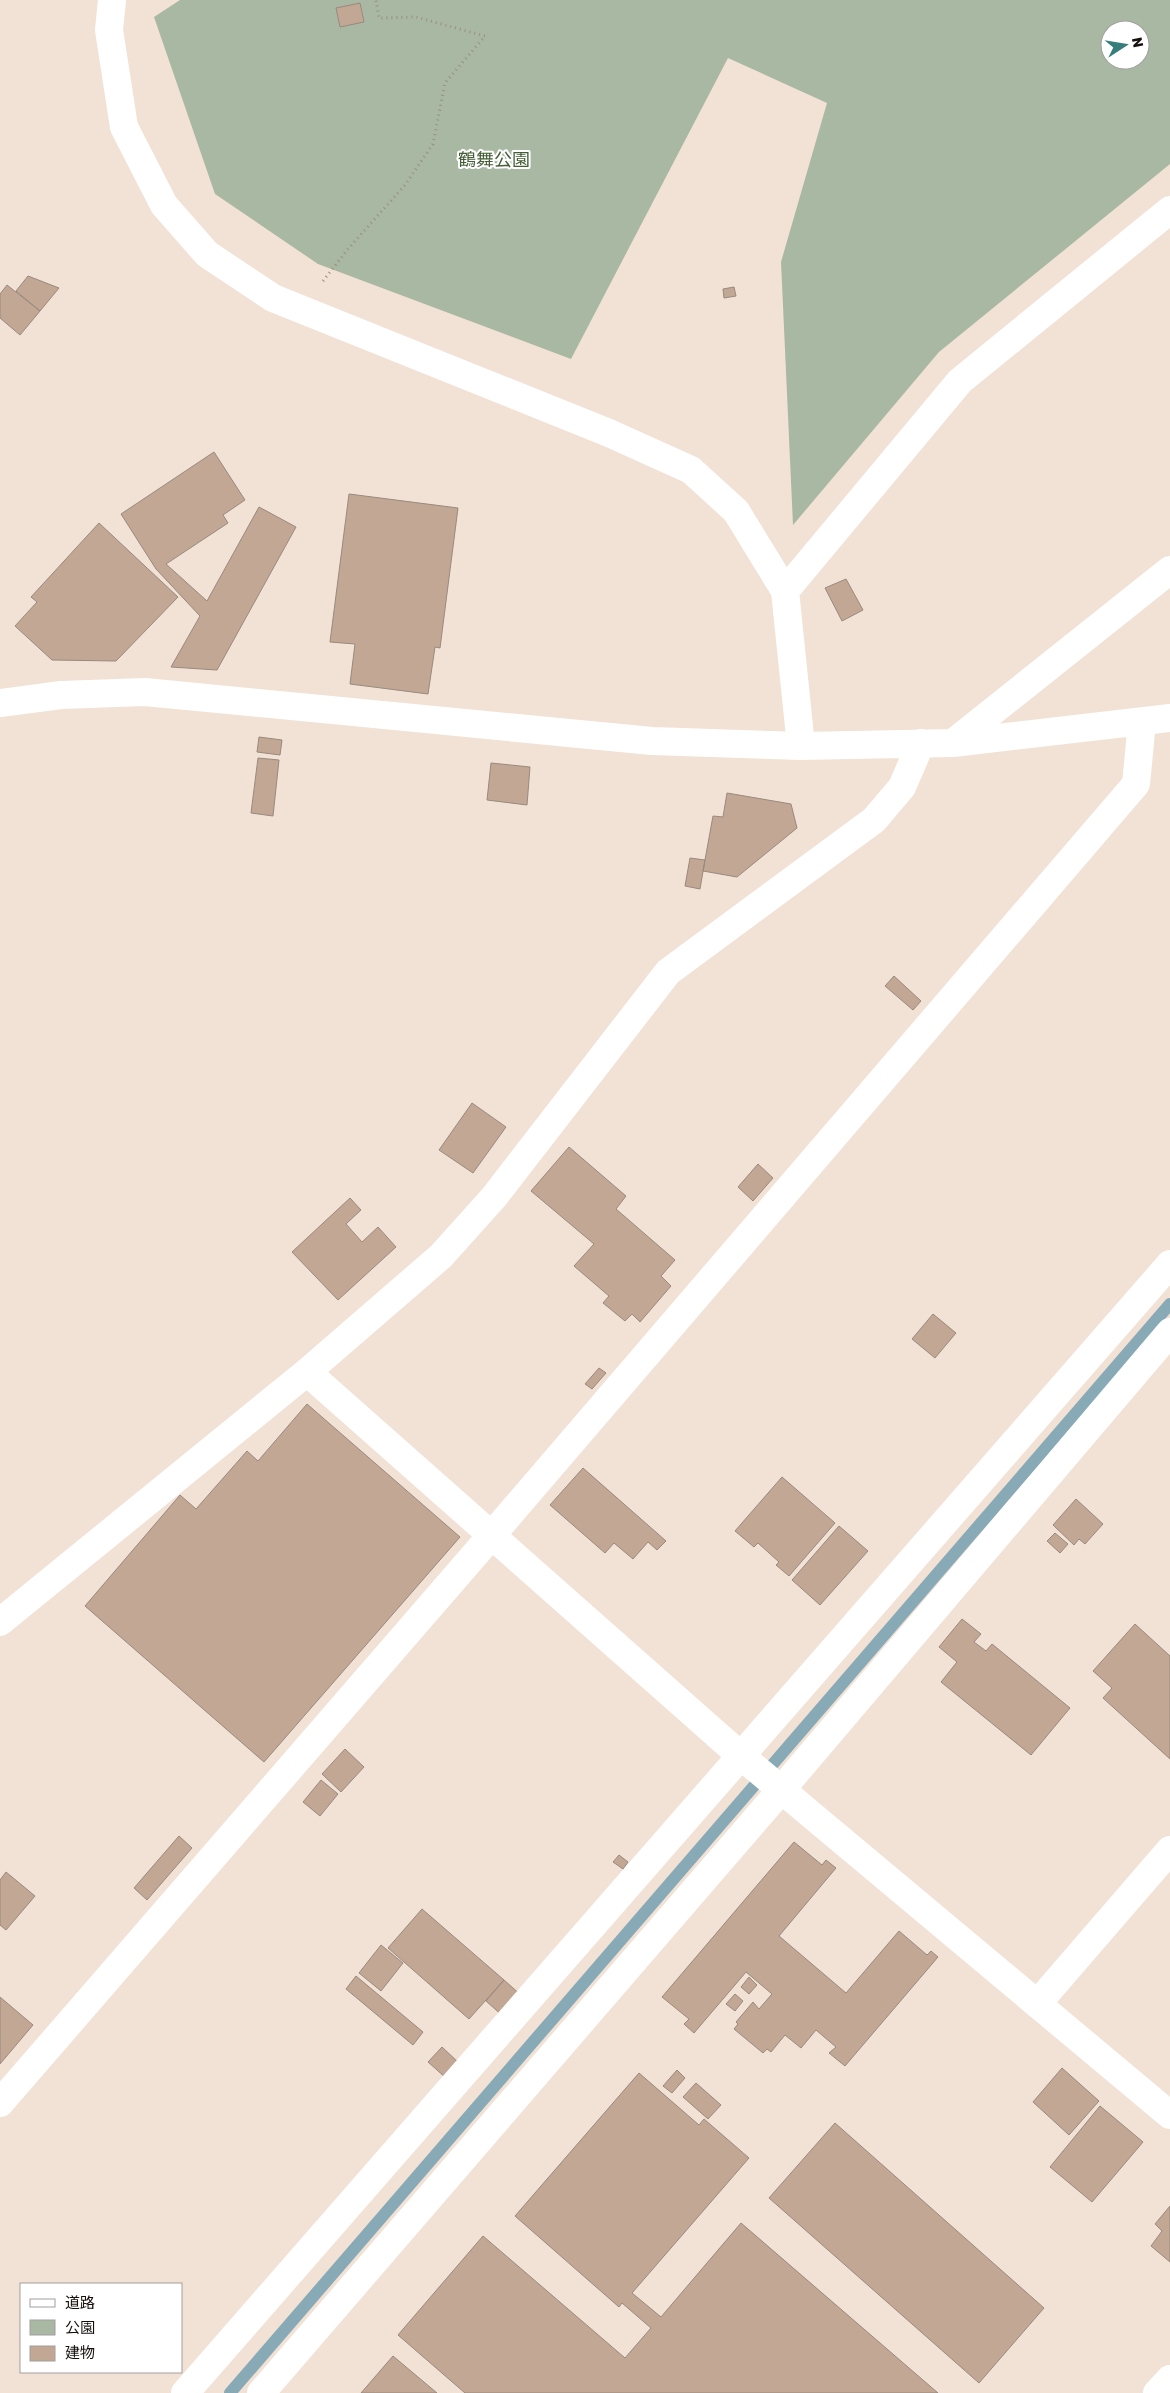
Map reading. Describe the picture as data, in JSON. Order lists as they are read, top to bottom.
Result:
{
  "parks": ["鶴舞公園"],
  "legend": ["道路", "公園", "建物"],
  "north": "right"
}
